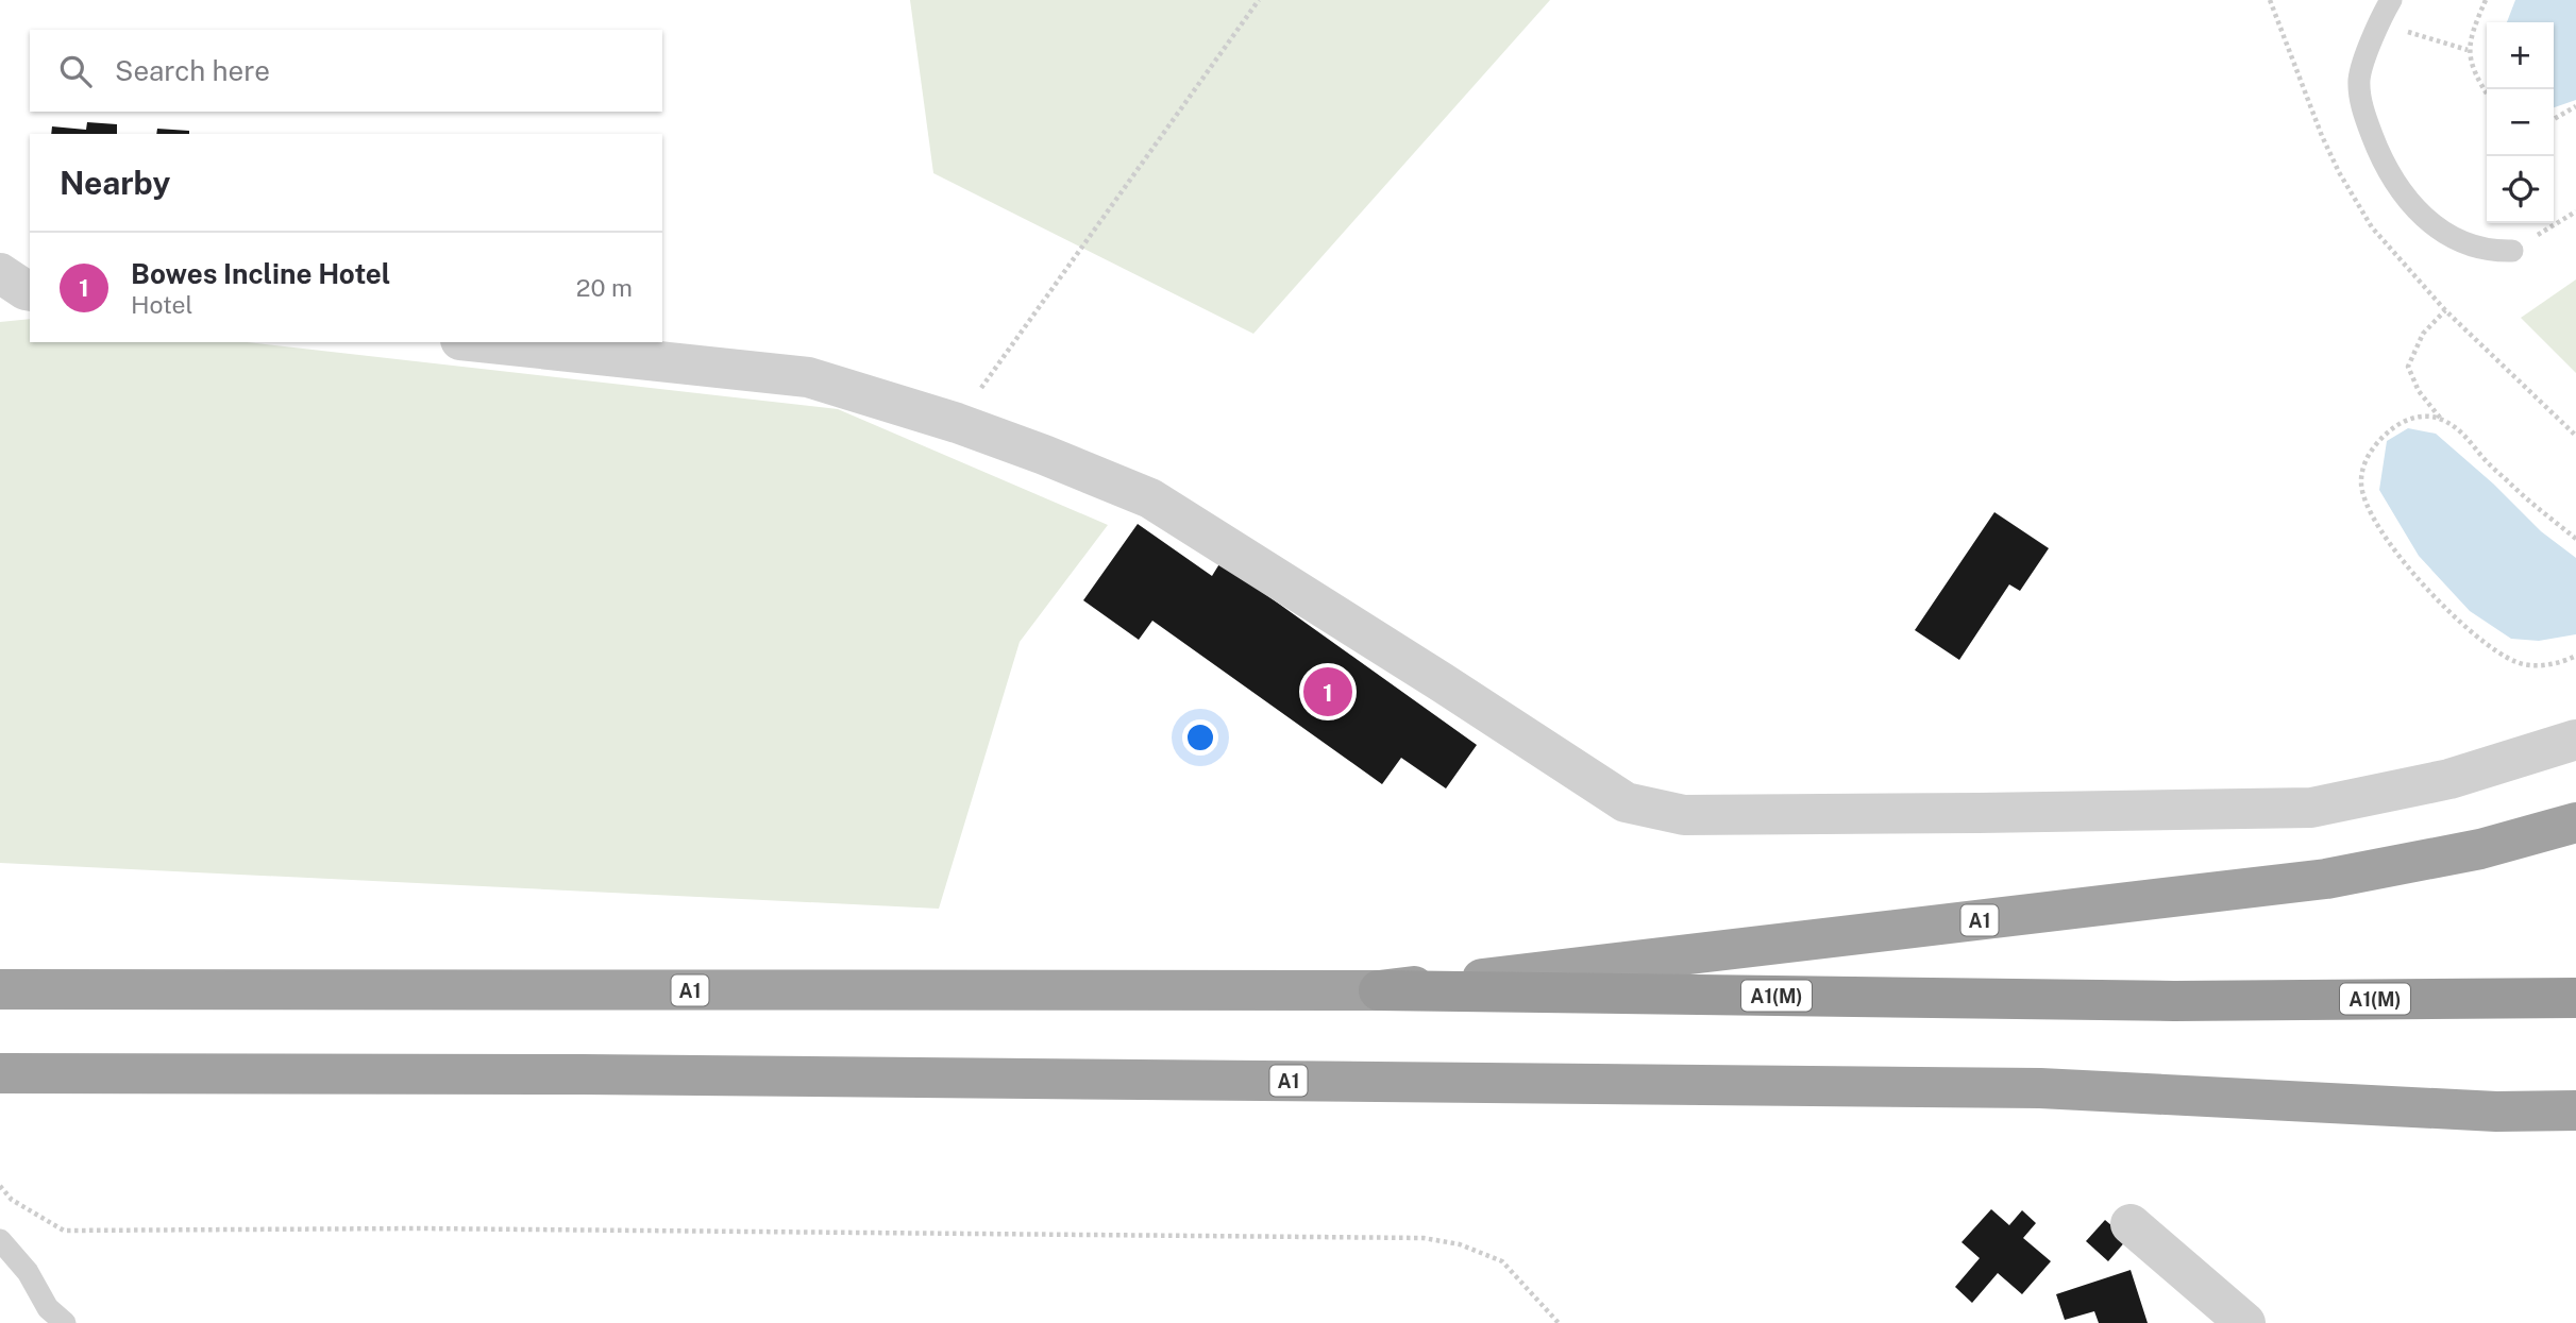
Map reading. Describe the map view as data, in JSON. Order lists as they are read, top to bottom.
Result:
{
  "streets": {
    "highway": ["A1", "A1(M)"]
  },
  "crossings": [
    ["A1", "A1(M)"]
  ],
  "page": {
    "map_buttons": ["+", "−"],
    "search": "Search here",
    "heading": "Nearby",
    "list": [
      {
        "mark": "1",
        "name": "Bowes Incline Hotel",
        "note": "Hotel",
        "value": "20 m"
      }
    ],
    "pins": "1"
  }
}
